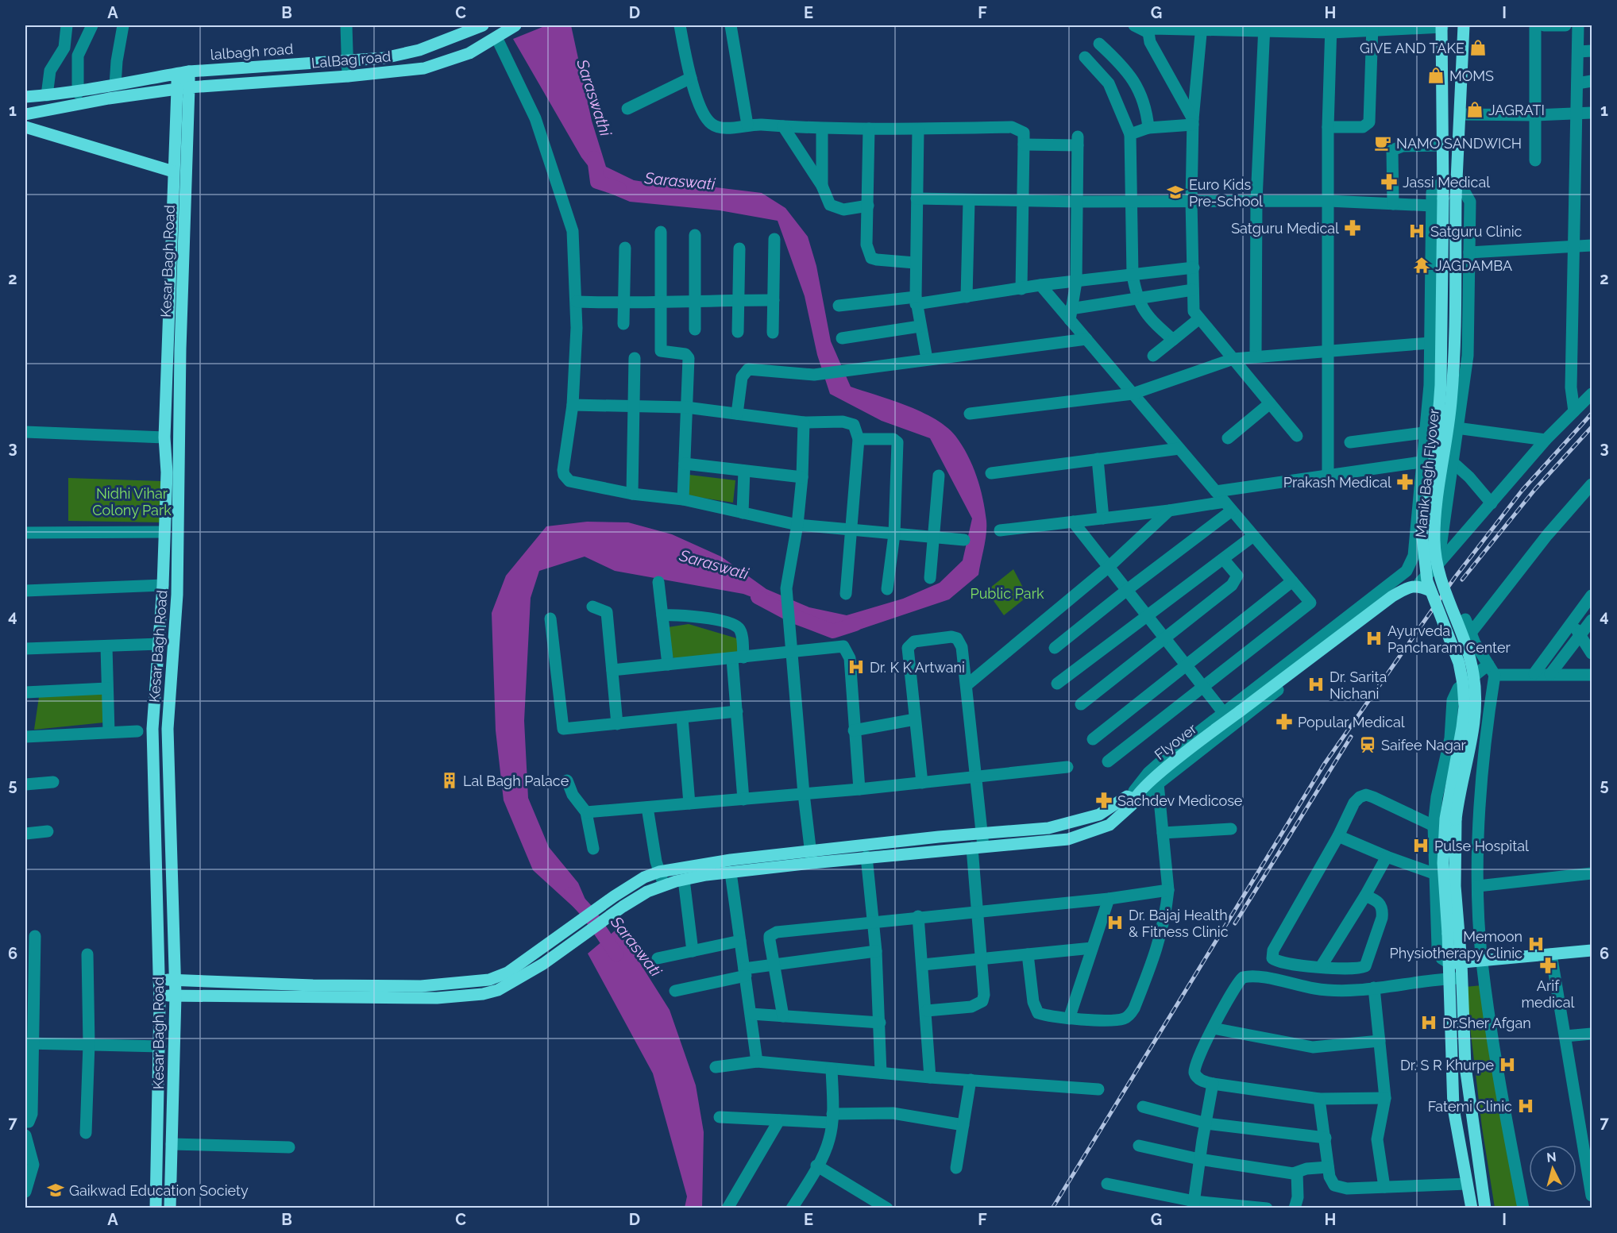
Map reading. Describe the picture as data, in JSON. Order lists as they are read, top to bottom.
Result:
{
  "streets": {
    "main road": [
      "lalbagh road",
      "LalBag road",
      "Kesar Bagh Road",
      "Manik Bagh Flyover",
      "Flyover"
    ]
  },
  "crossings": [
    ["LalBag road", "Kesar Bagh Road"],
    ["Manik Bagh Flyover", "Flyover"]
  ],
  "water": ["Saraswathi", "Saraswati"],
  "parks": ["Nidhi Vihar Colony Park", "Public Park"],
  "places": {
    "shop": ["GIVE AND TAKE", "MOMS", "JAGRATI"],
    "cafe": ["NAMO SANDWICH"],
    "pharmacy": [
      "Jassi Medical",
      "Satguru Medical",
      "Prakash Medical",
      "Popular Medical",
      "Sachdev Medicose",
      "Arif medical"
    ],
    "school or university": ["Euro Kids Pre-School", "Gaikwad Education Society"],
    "hospital": [
      "Satguru Clinic",
      "Ayurveda Pancharam Center",
      "Dr. K K Artwani",
      "Dr. Sarita Nichani",
      "Pulse Hospital",
      "Dr. Bajaj Health & Fitness Clinic",
      "Memoon Physiotherapy Clinic",
      "Dr.Sher Afgan",
      "Dr. S R Khurpe",
      "Fatemi Clinic"
    ],
    "temple": ["JAGDAMBA"],
    "station": ["Saifee Nagar"],
    "building": ["Lal Bagh Palace"]
  },
  "north": "top",
  "grid": {
    "columns": [
      "A",
      "B",
      "C",
      "D",
      "E",
      "F",
      "G",
      "H",
      "I"
    ],
    "rows": [
      "1",
      "2",
      "3",
      "4",
      "5",
      "6",
      "7"
    ]
  }
}
